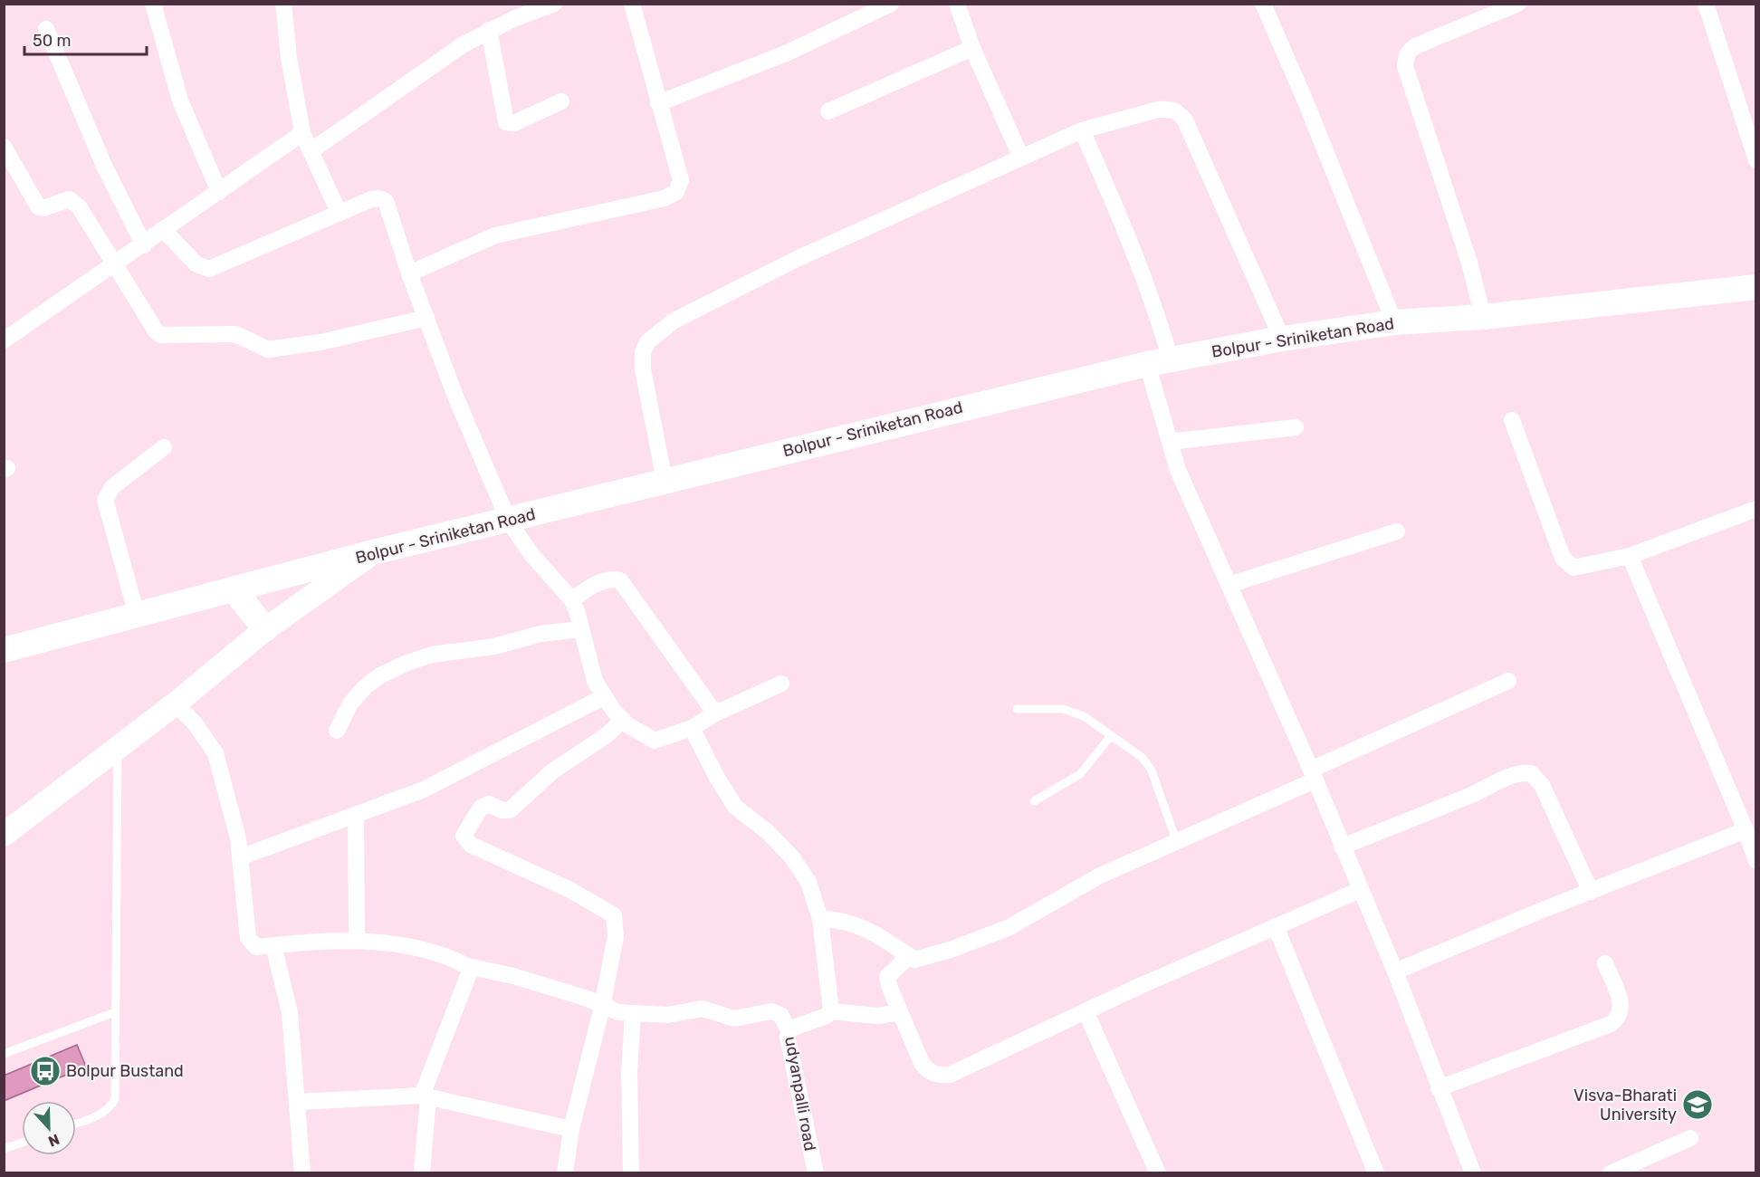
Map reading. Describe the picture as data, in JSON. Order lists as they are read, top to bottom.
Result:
{
  "streets": {
    "main road": ["Bolpur - Sriniketan Road"],
    "street": ["udyanpalli road"]
  },
  "places": {
    "bus stop": ["Bolpur Bustand"],
    "school or university": ["Visva-Bharati University"]
  },
  "scale_bar": "50 m",
  "north": "bottom"
}
